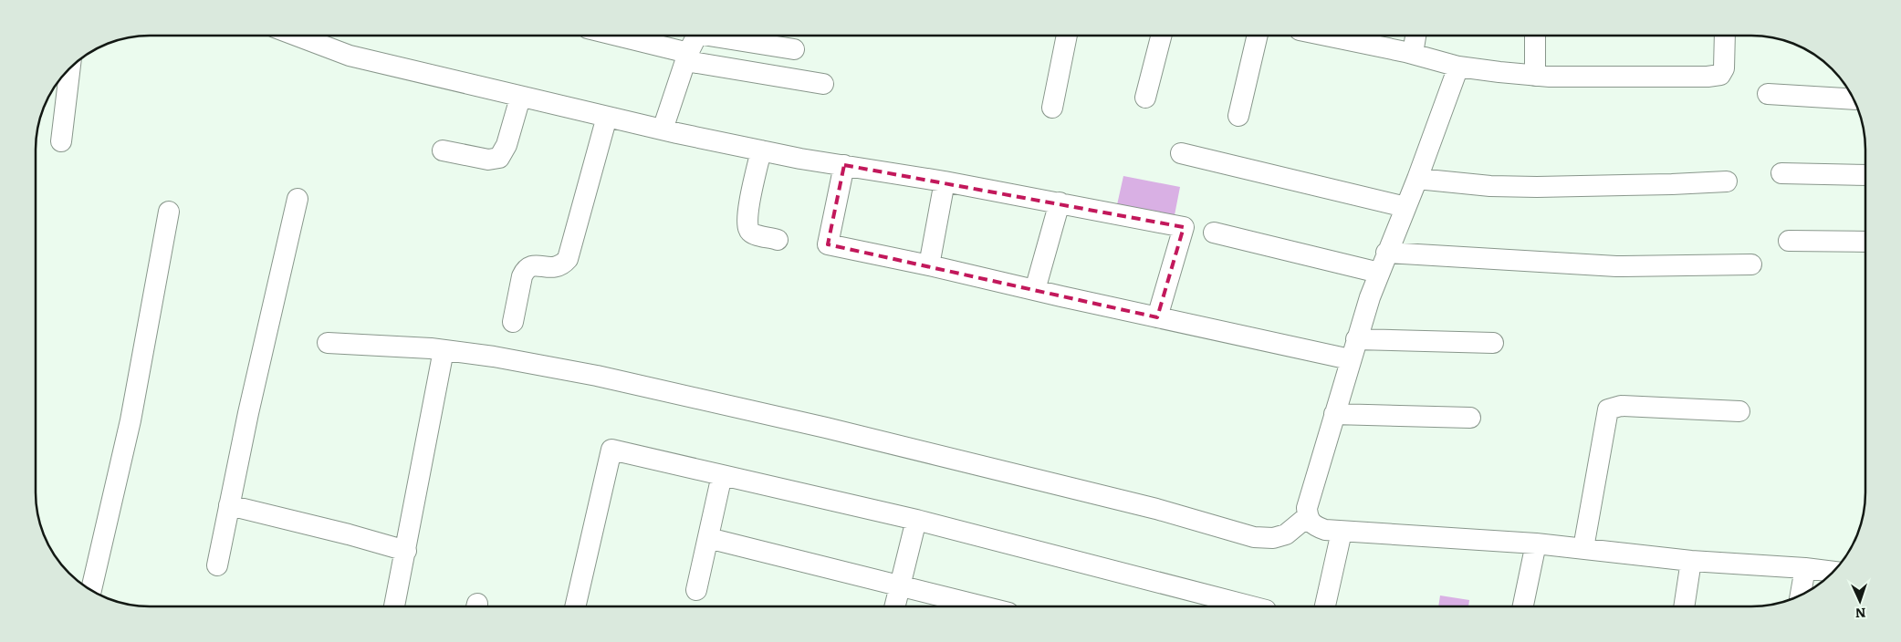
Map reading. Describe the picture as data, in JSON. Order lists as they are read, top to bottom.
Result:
{
  "north": "bottom"
}
